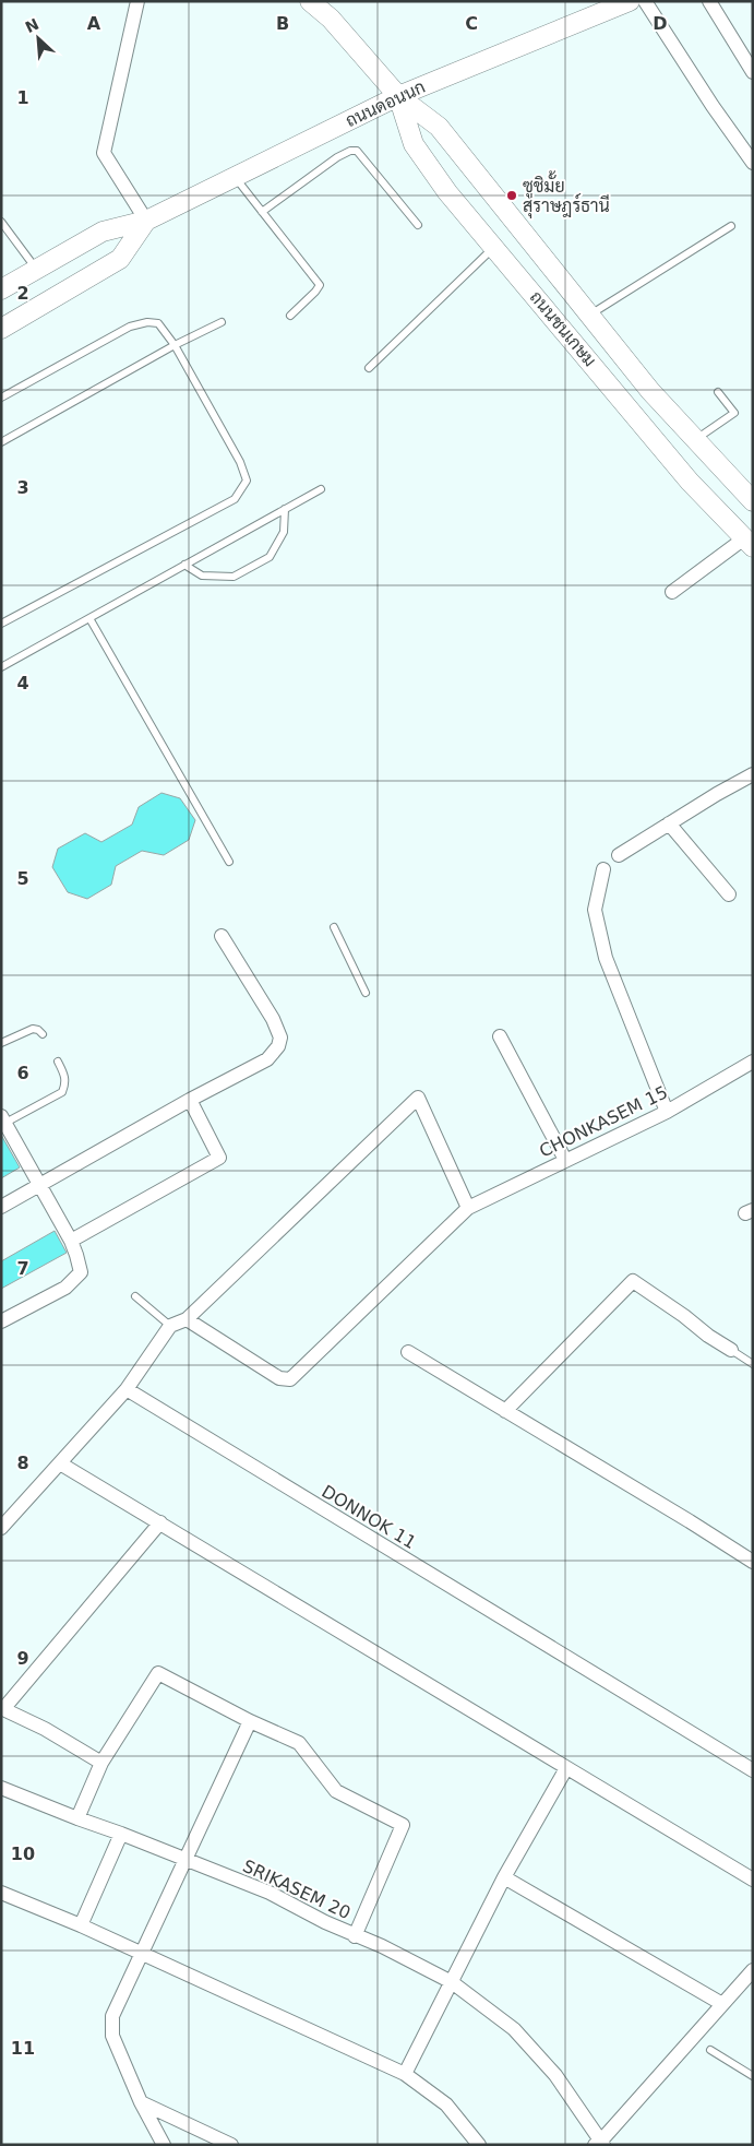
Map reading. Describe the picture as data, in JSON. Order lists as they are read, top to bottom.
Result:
{
  "streets": {
    "main road": ["ถนนดอนนก", "ถนนชนเกษม"],
    "street": ["CHONKASEM 15", "DONNOK 11", "SRIKASEM 20"]
  },
  "crossings": [
    ["ถนนดอนนก", "ถนนชนเกษม"]
  ],
  "places": ["ซูชิมั้ย สุราษฎร์ธานี"],
  "north": "top left",
  "grid": {
    "columns": [
      "A",
      "B",
      "C",
      "D"
    ],
    "rows": [
      "1",
      "2",
      "3",
      "4",
      "5",
      "6",
      "7",
      "8",
      "9",
      "10",
      "11"
    ]
  }
}
